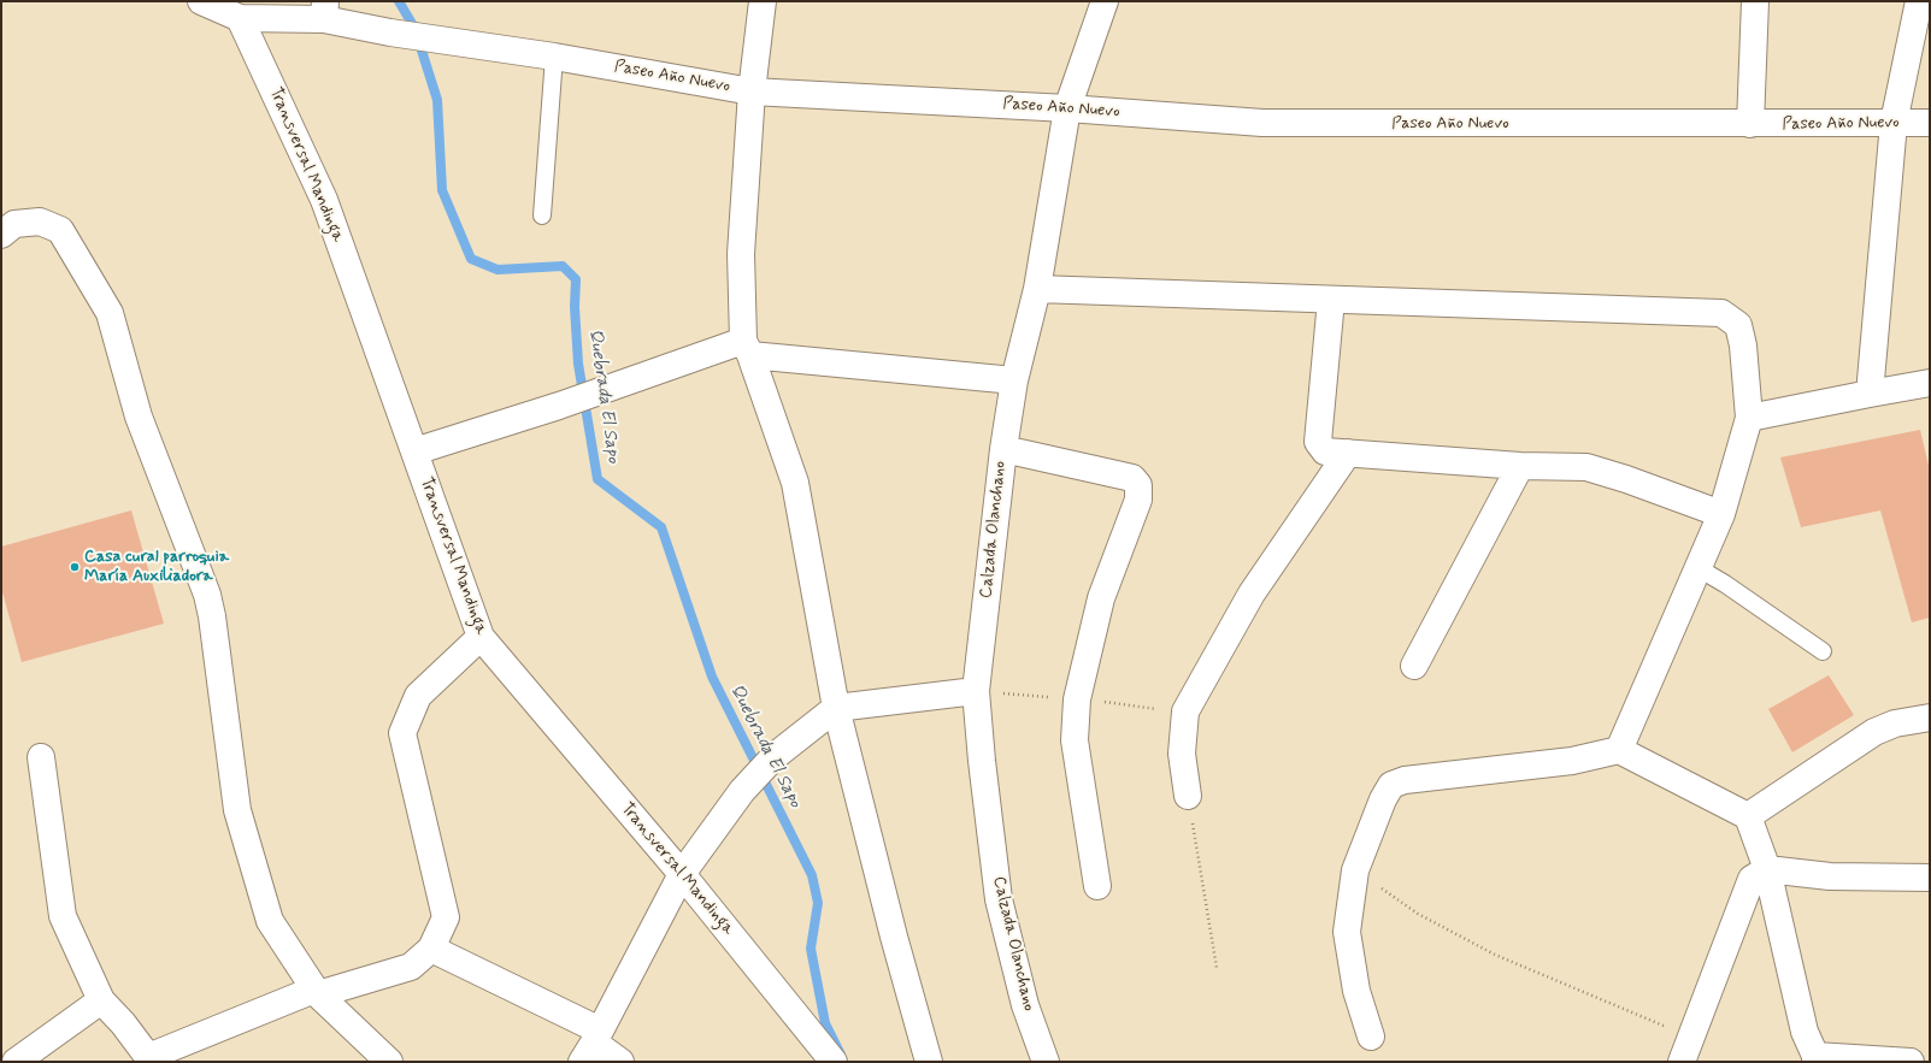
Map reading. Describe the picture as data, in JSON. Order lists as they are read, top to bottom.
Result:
{
  "streets": {
    "street": ["Paseo Año Nuevo", "Transversal Mandinga", "Calzada Olanchano"]
  },
  "crossings": [
    ["Paseo Año Nuevo", "Transversal Mandinga"],
    ["Paseo Año Nuevo", "Calzada Olanchano"]
  ],
  "water": ["Quebrada El Sapo"],
  "places": ["Casa cural parroquia María Auxiliadora"]
}
